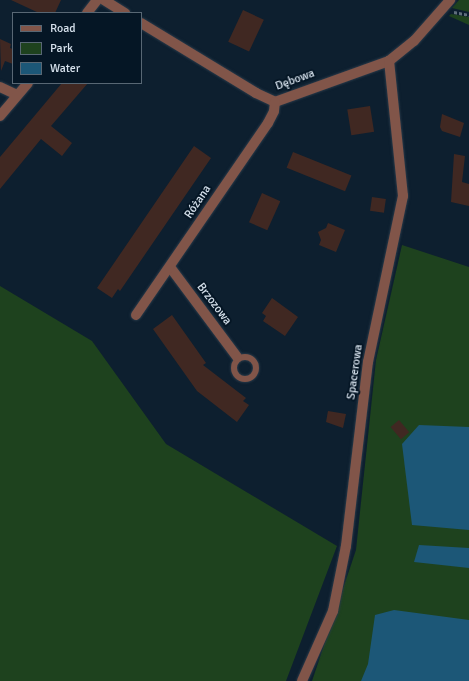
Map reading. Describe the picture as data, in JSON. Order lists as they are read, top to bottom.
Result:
{
  "streets": {
    "street": [
      "Dębowa",
      "Różana",
      "Brzozowa",
      "Spacerowa"
    ]
  },
  "crossings": [
    ["Dębowa", "Różana"],
    ["Dębowa", "Spacerowa"],
    ["Różana", "Brzozowa"]
  ],
  "legend": ["Road", "Park", "Water"]
}
